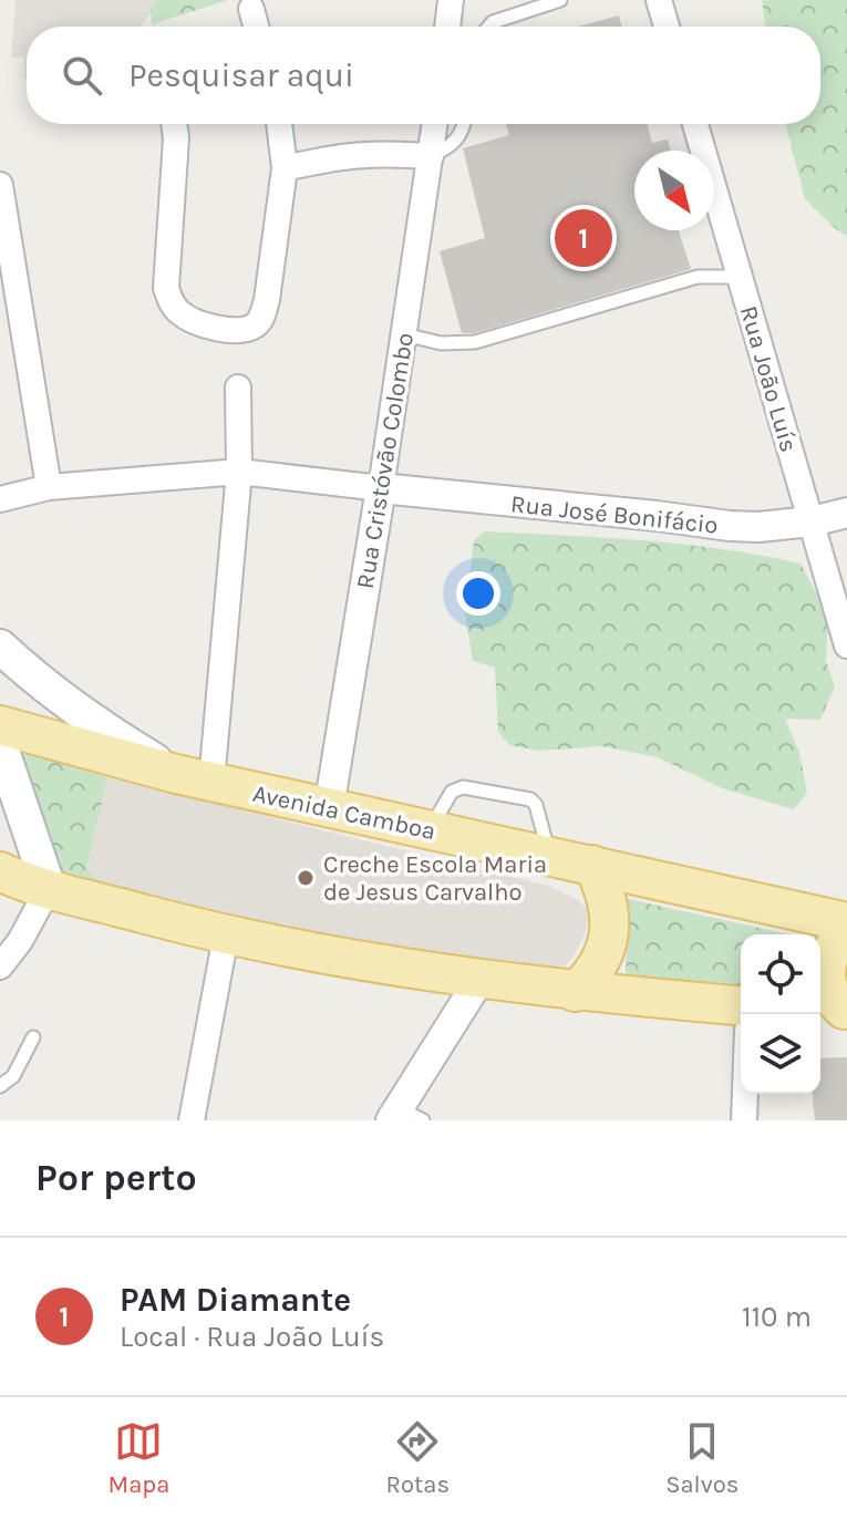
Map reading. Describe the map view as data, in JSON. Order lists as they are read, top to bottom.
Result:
{
  "streets": {
    "main road": ["Avenida Camboa"],
    "street": ["Rua João Luís", "Rua Cristóvão Colombo", "Rua José Bonifácio"]
  },
  "crossings": [
    ["Rua João Luís", "Rua José Bonifácio"],
    ["Rua Cristóvão Colombo", "Rua José Bonifácio"],
    ["Rua Cristóvão Colombo", "Avenida Camboa"]
  ],
  "places": ["Creche Escola Maria de Jesus Carvalho"],
  "north": "bottom right",
  "page": {
    "search": "Pesquisar aqui",
    "pins": "1",
    "heading": "Por perto",
    "list": [
      {
        "mark": "1",
        "name": "PAM Diamante",
        "note": "Local · Rua João Luís",
        "value": "110 m"
      }
    ],
    "nav": ["Mapa", "Rotas", "Salvos"]
  }
}
